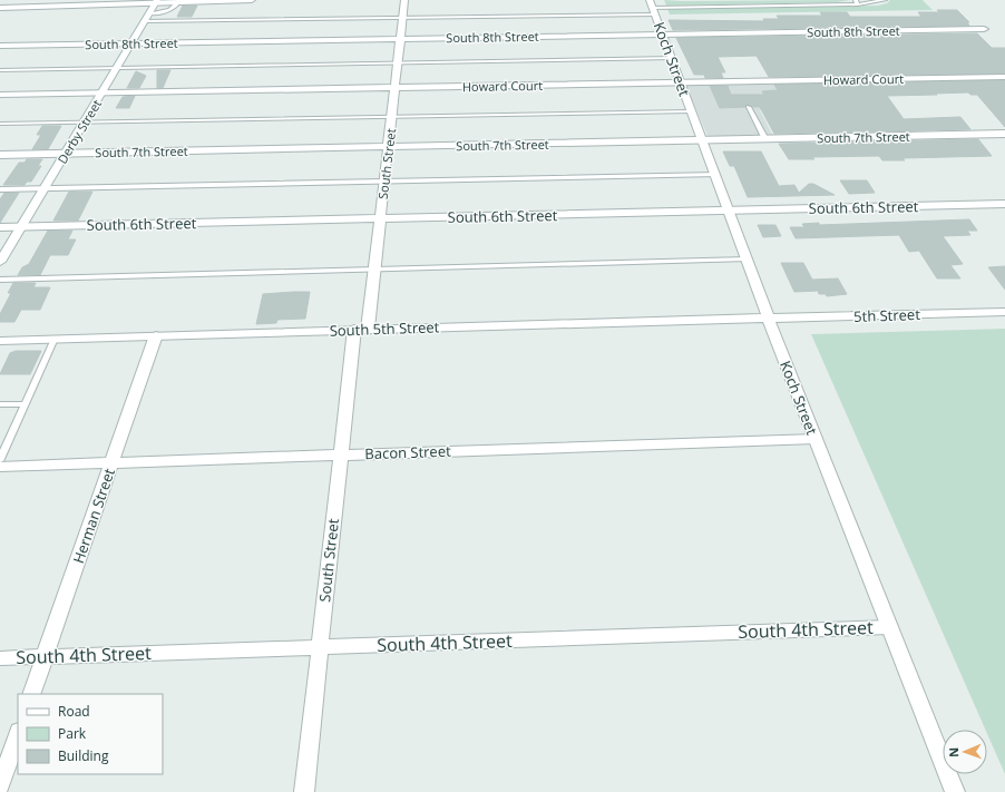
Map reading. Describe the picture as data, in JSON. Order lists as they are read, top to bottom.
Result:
{
  "streets": {
    "street": [
      "South 8th Street",
      "Koch Street",
      "Howard Court",
      "Derby Street",
      "South 7th Street",
      "South Street",
      "South 6th Street",
      "5th Street",
      "South 5th Street",
      "Bacon Street",
      "Herman Street",
      "South 4th Street"
    ]
  },
  "crossings": [
    ["South 8th Street", "Koch Street"],
    ["South 8th Street", "Derby Street"],
    ["South 8th Street", "South Street"],
    ["Koch Street", "Howard Court"],
    ["Koch Street", "South 7th Street"],
    ["Koch Street", "South 6th Street"],
    ["Koch Street", "5th Street"],
    ["Koch Street", "South 5th Street"],
    ["Koch Street", "Bacon Street"],
    ["Koch Street", "South 4th Street"],
    ["Howard Court", "Derby Street"],
    ["Howard Court", "South Street"],
    ["Derby Street", "South 7th Street"],
    ["Derby Street", "South 6th Street"],
    ["South 7th Street", "South Street"],
    ["South Street", "South 6th Street"],
    ["South Street", "South 5th Street"],
    ["South Street", "Bacon Street"],
    ["South Street", "South 4th Street"],
    ["5th Street", "South 5th Street"],
    ["South 5th Street", "Herman Street"],
    ["Bacon Street", "Herman Street"],
    ["Herman Street", "South 4th Street"]
  ],
  "legend": ["Road", "Park", "Building"],
  "north": "left"
}
